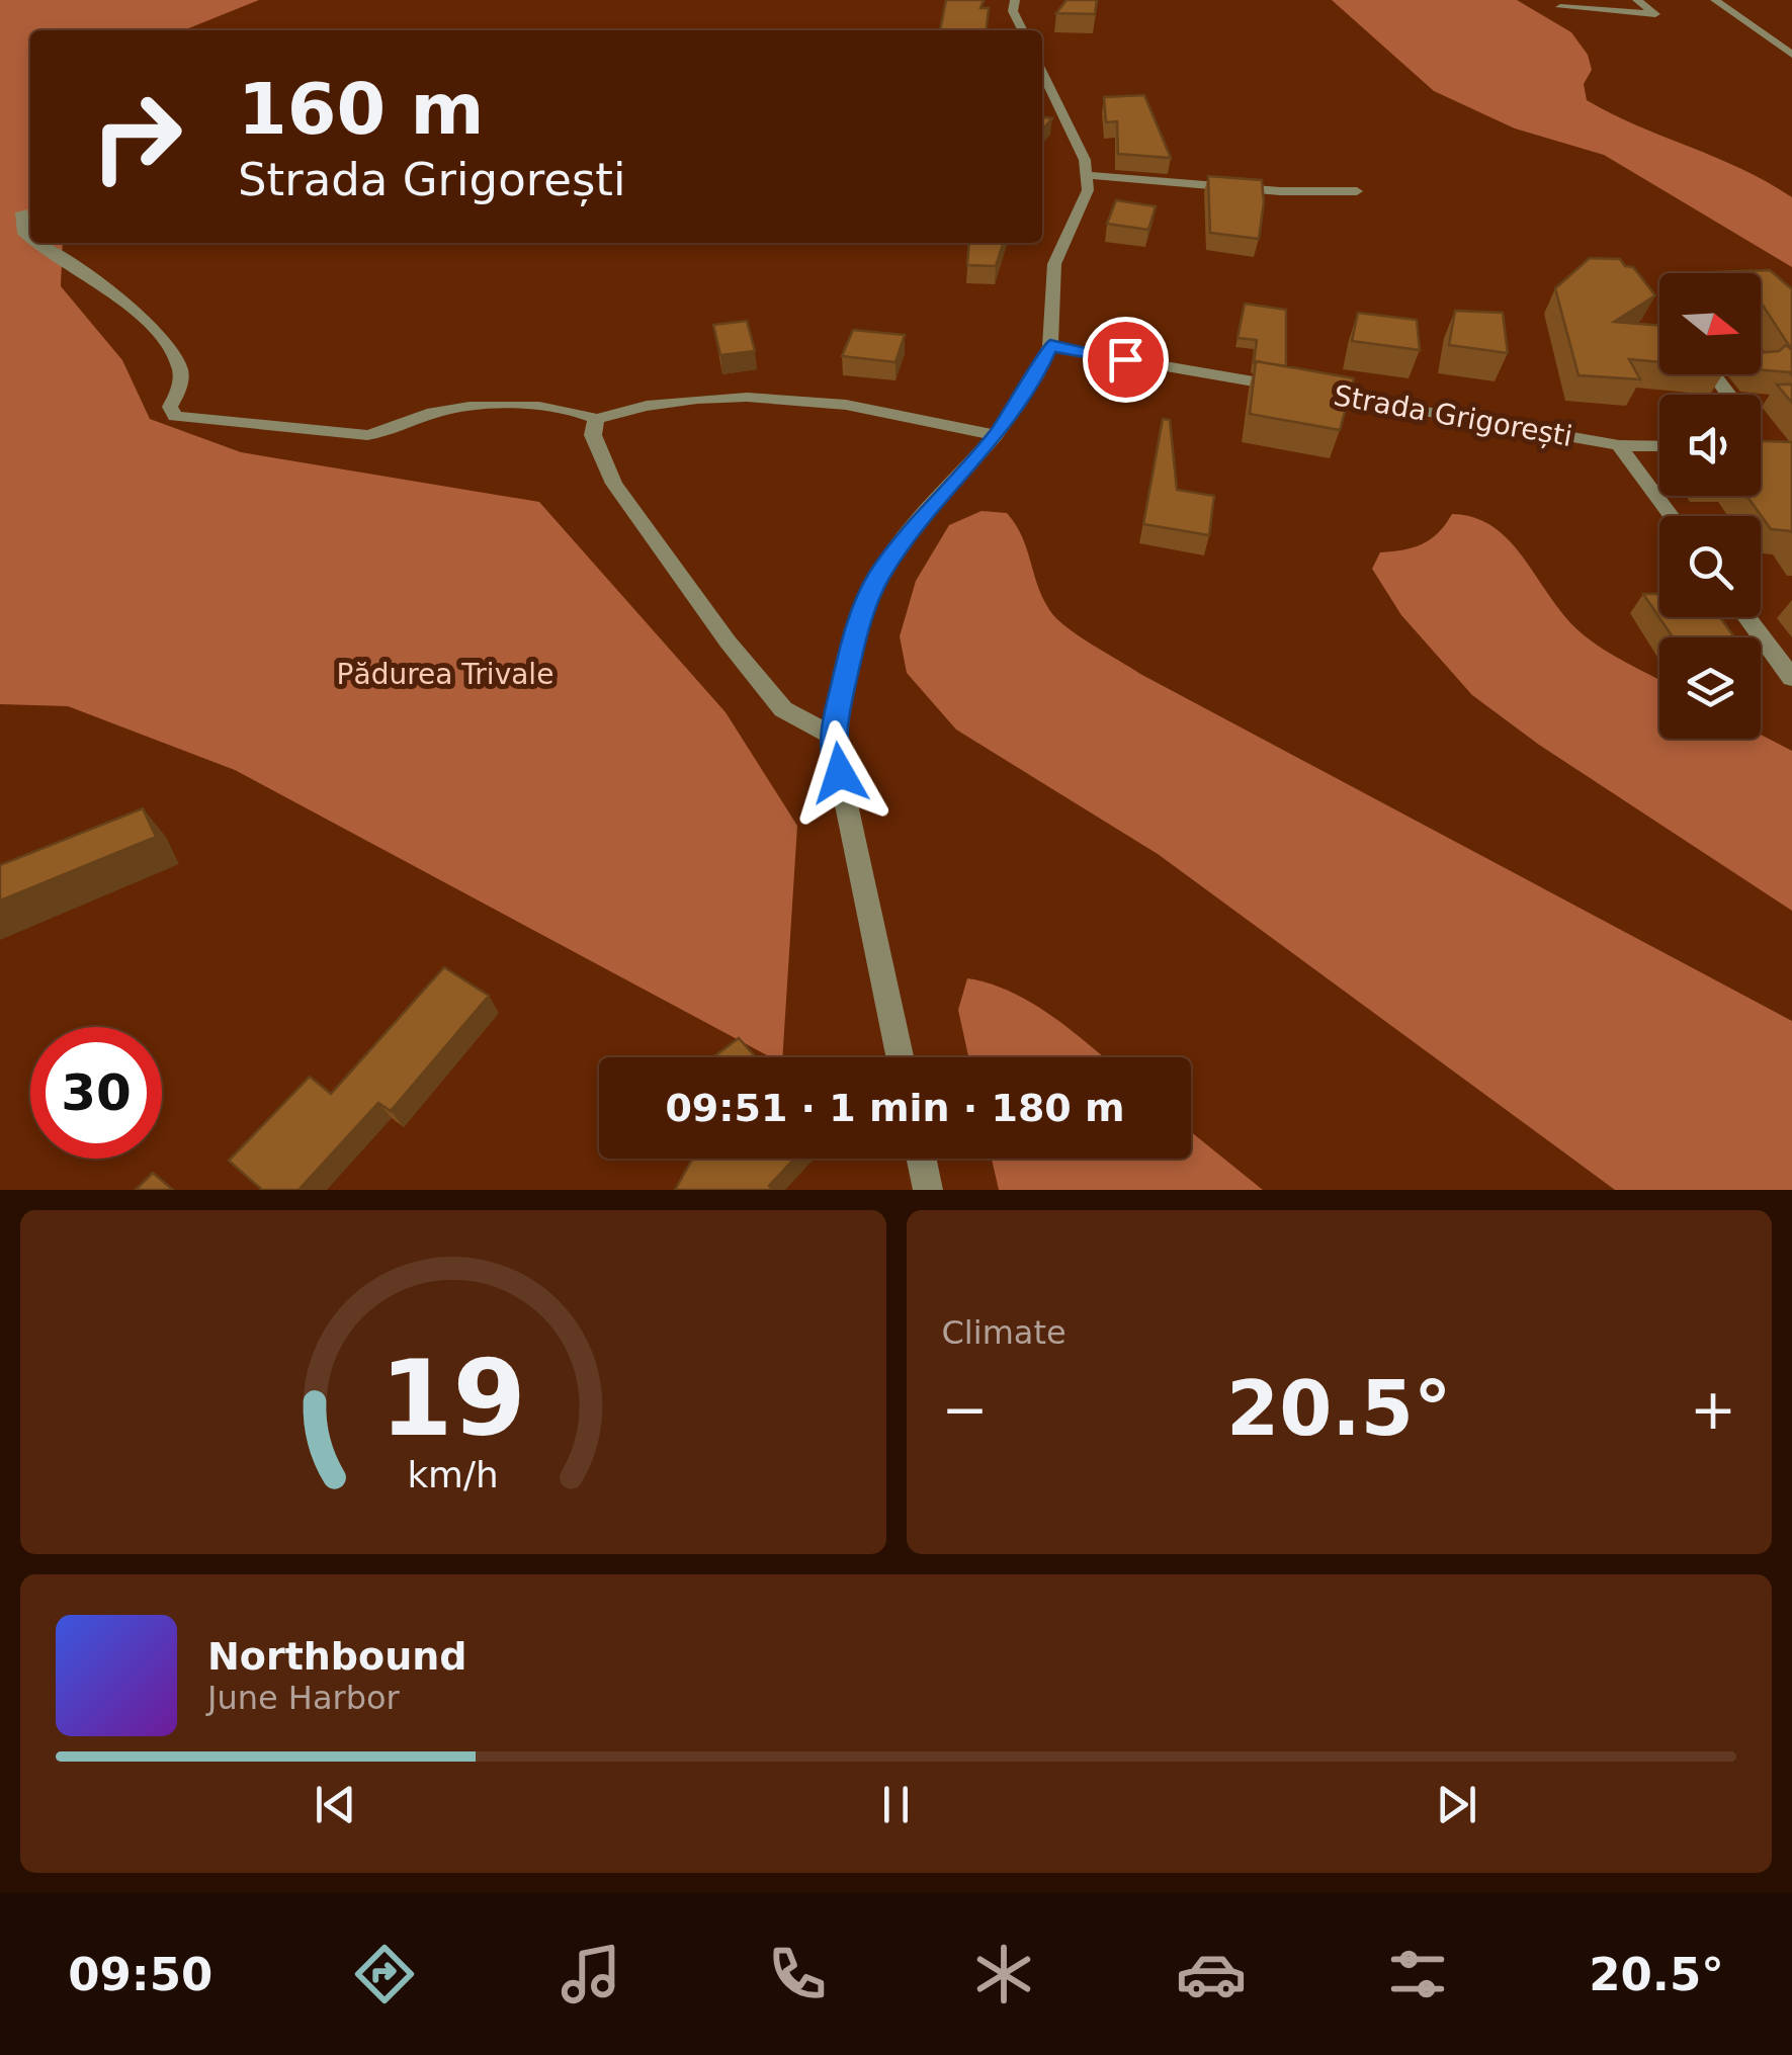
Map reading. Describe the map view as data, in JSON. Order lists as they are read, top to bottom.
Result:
{
  "streets": {
    "street": ["Strada Grigorești"]
  },
  "parks": ["Pădurea Trivale"],
  "north": "right",
  "page": {
    "turn": ["160 m", "Strada Grigorești"],
    "limit": "30",
    "trip": "09:51 · 1 min · 180 m",
    "tile": "Climate",
    "heat": ["−", "20.5°", "+"],
    "song": ["Northbound", "June Harbor"],
    "tabs": ["09:50", "20.5°"],
    "gauge": ["19", "km/h"]
  }
}
